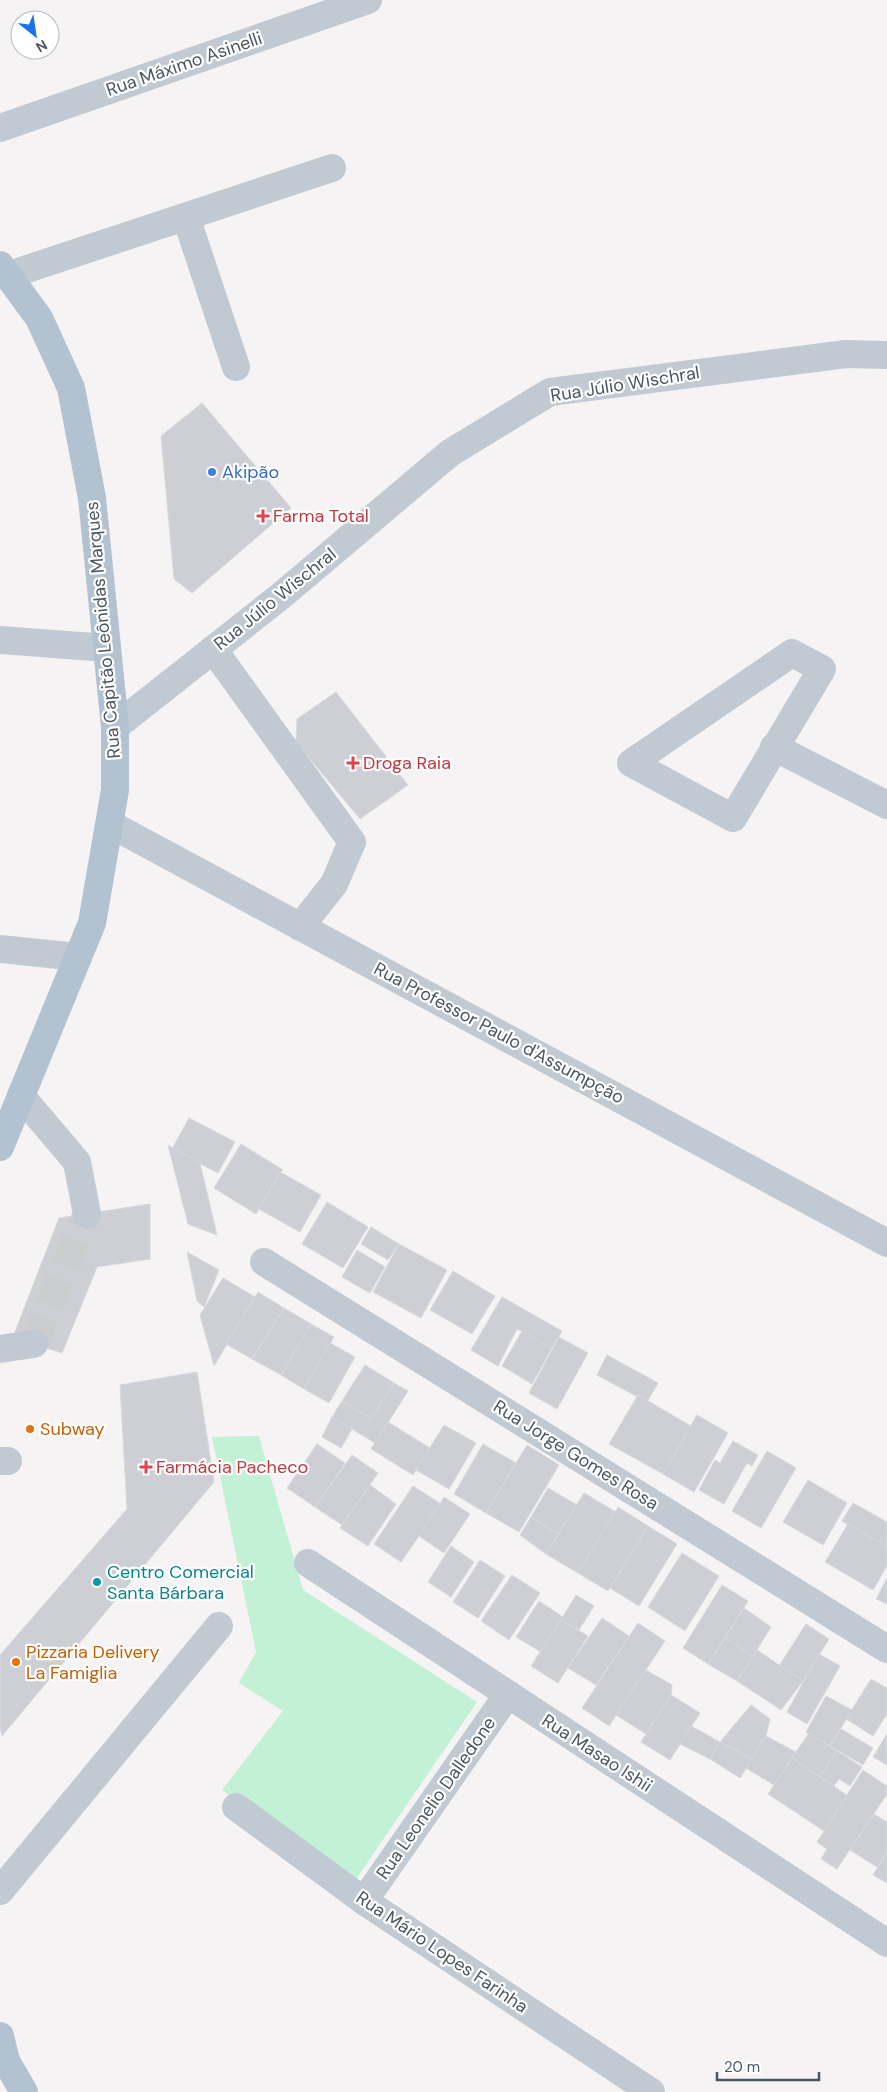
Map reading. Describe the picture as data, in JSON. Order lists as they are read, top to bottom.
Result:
{
  "streets": {
    "main road": ["Rua Capitão Leônidas Marques"],
    "street": [
      "Rua Máximo Asinelli",
      "Rua Júlio Wischral",
      "Rua Professor Paulo d'Assumpção",
      "Rua Jorge Gomes Rosa",
      "Rua Masao Ishii",
      "Rua Leonelio Dalledone",
      "Rua Mário Lopes Farinha"
    ]
  },
  "crossings": [
    ["Rua Júlio Wischral", "Rua Capitão Leônidas Marques"],
    ["Rua Capitão Leônidas Marques", "Rua Professor Paulo d'Assumpção"],
    ["Rua Masao Ishii", "Rua Leonelio Dalledone"],
    ["Rua Leonelio Dalledone", "Rua Mário Lopes Farinha"]
  ],
  "places": {
    "other": [
      "Akipão",
      "Subway",
      "Centro Comercial Santa Bárbara",
      "Pizzaria Delivery La Famiglia"
    ],
    "health": ["Farma Total", "Droga Raia", "Farmácia Pacheco"]
  },
  "scale_bar": "20 m",
  "north": "bottom right"
}
